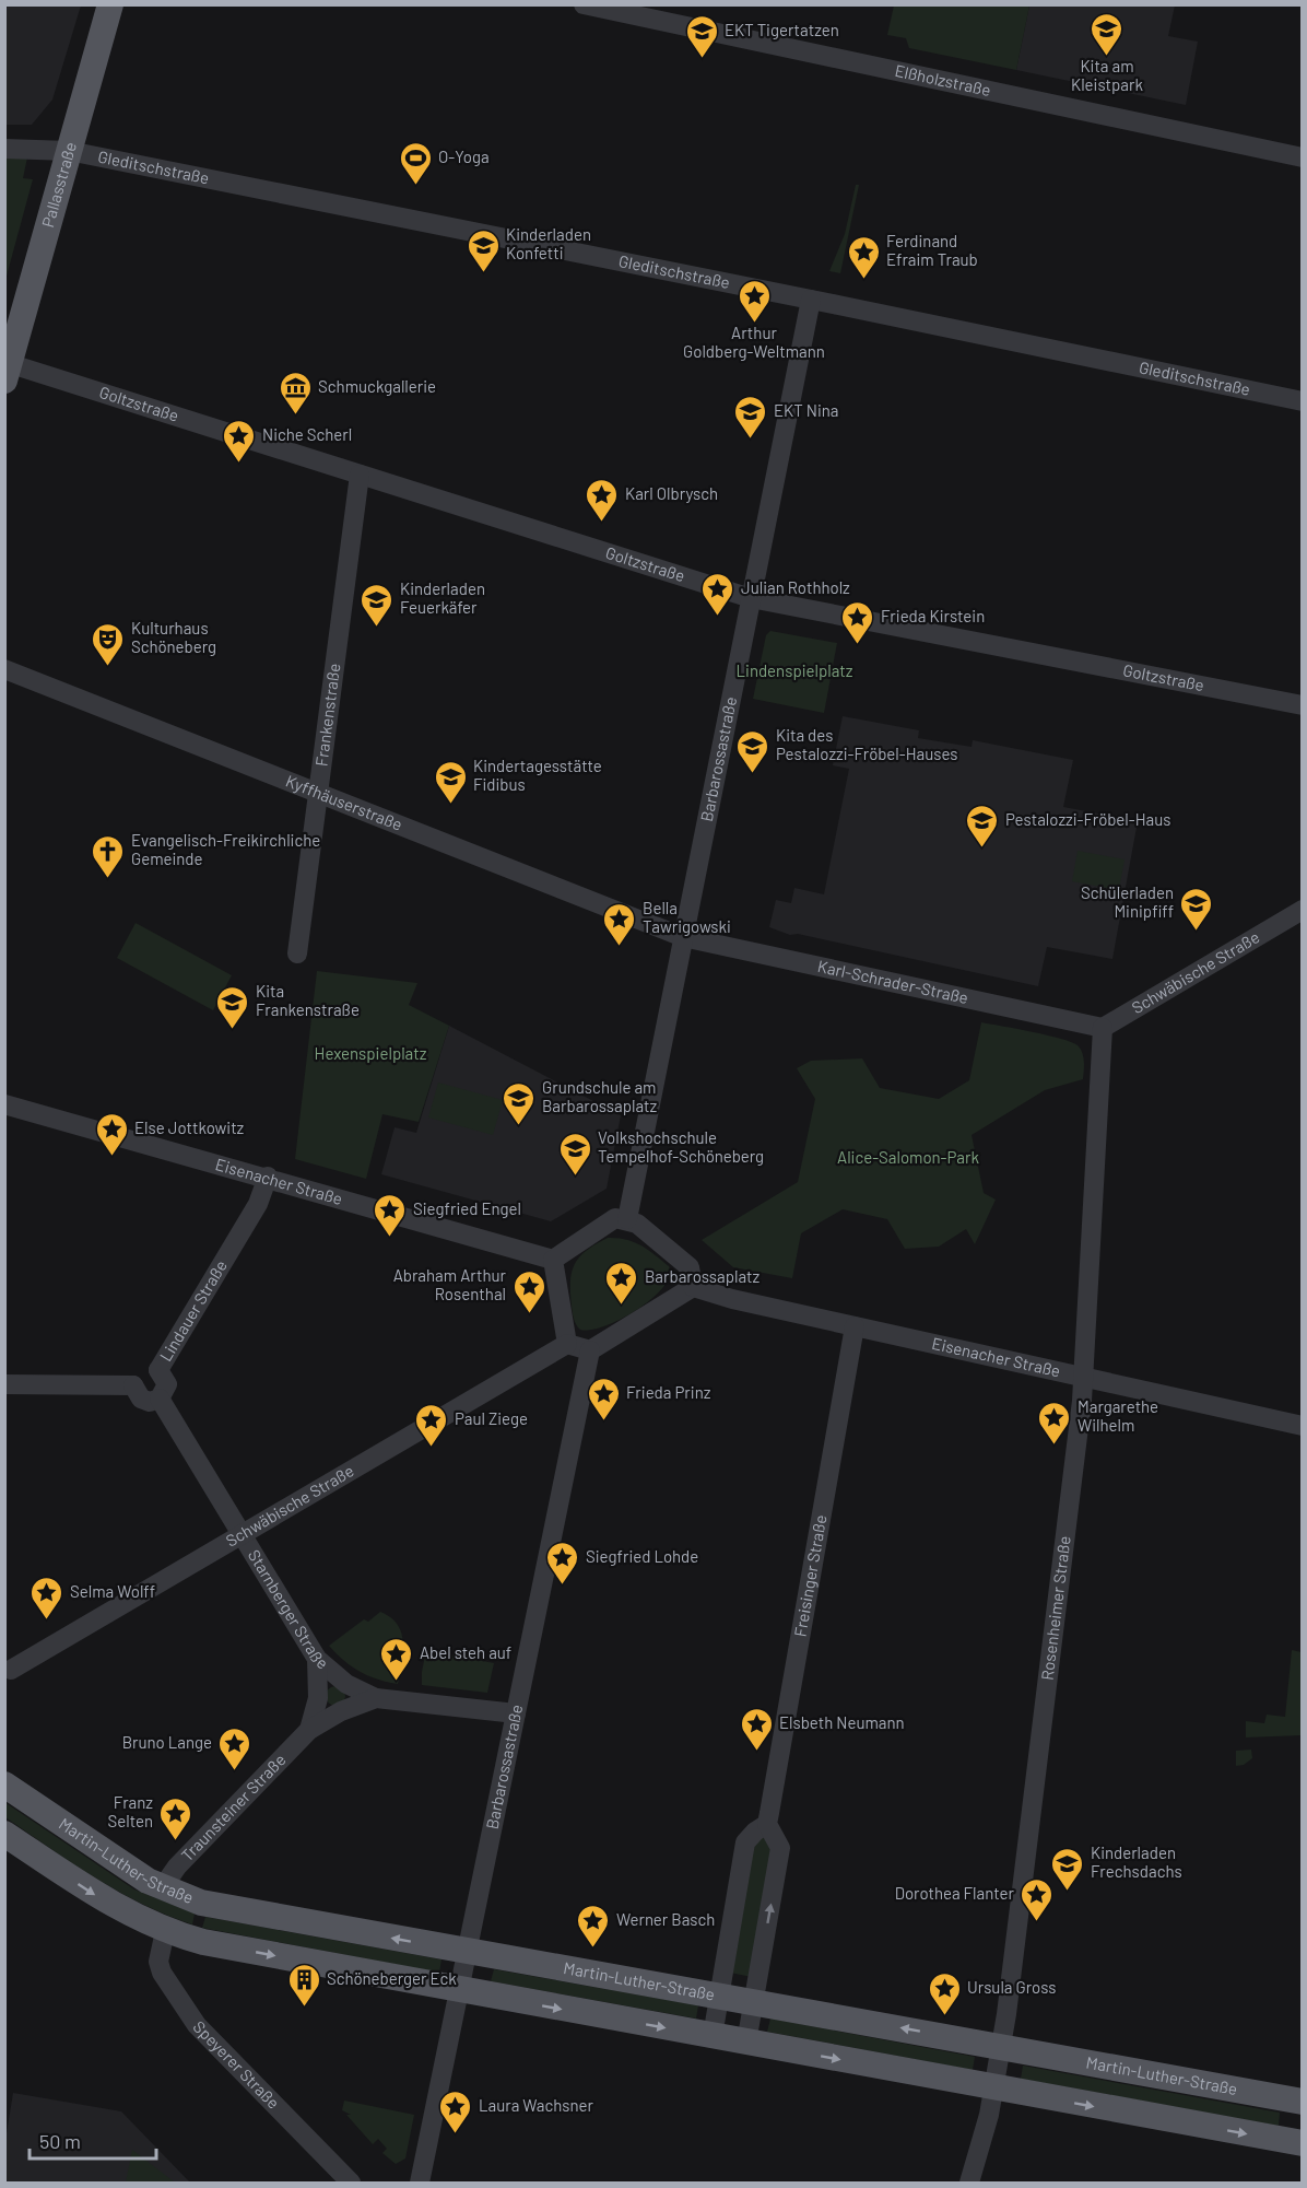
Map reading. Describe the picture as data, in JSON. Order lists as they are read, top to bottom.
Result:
{
  "streets": {
    "main road": ["Pallasstraße", "Martin-Luther-Straße"],
    "street": [
      "Elßholzstraße",
      "Gleditschstraße",
      "Goltzstraße",
      "Frankenstraße",
      "Barbarossastraße",
      "Kyffhäuserstraße",
      "Schwäbische Straße",
      "Karl-Schrader-Straße",
      "Eisenacher Straße",
      "Lindauer Straße",
      "Freisinger Straße",
      "Starnberger Straße",
      "Rosenheimer Straße",
      "Traunsteiner Straße",
      "Speyerer Straße"
    ]
  },
  "crossings": [
    ["Gleditschstraße", "Pallasstraße"],
    ["Gleditschstraße", "Barbarossastraße"],
    ["Pallasstraße", "Goltzstraße"],
    ["Goltzstraße", "Frankenstraße"],
    ["Goltzstraße", "Barbarossastraße"],
    ["Frankenstraße", "Kyffhäuserstraße"],
    ["Barbarossastraße", "Kyffhäuserstraße"],
    ["Barbarossastraße", "Karl-Schrader-Straße"],
    ["Barbarossastraße", "Traunsteiner Straße"],
    ["Barbarossastraße", "Martin-Luther-Straße"],
    ["Kyffhäuserstraße", "Karl-Schrader-Straße"],
    ["Schwäbische Straße", "Karl-Schrader-Straße"],
    ["Schwäbische Straße", "Starnberger Straße"],
    ["Schwäbische Straße", "Rosenheimer Straße"],
    ["Karl-Schrader-Straße", "Rosenheimer Straße"],
    ["Eisenacher Straße", "Lindauer Straße"],
    ["Eisenacher Straße", "Freisinger Straße"],
    ["Eisenacher Straße", "Rosenheimer Straße"],
    ["Lindauer Straße", "Starnberger Straße"],
    ["Starnberger Straße", "Traunsteiner Straße"],
    ["Rosenheimer Straße", "Martin-Luther-Straße"],
    ["Traunsteiner Straße", "Martin-Luther-Straße"]
  ],
  "parks": ["Lindenspielplatz", "Hexenspielplatz", "Alice-Salomon-Park"],
  "places": {
    "school or university": [
      "Kita am Kleistpark",
      "EKT Tigertatzen",
      "Kinderladen Konfetti",
      "EKT Nina",
      "Kinderladen Feuerkäfer",
      "Kita des Pestalozzi-Fröbel-Hauses",
      "Kindertagesstätte Fidibus",
      "Pestalozzi-Fröbel-Haus",
      "Schülerladen Minipfiff",
      "Kita Frankenstraße",
      "Grundschule am Barbarossaplatz",
      "Volkshochschule Tempelhof-Schöneberg",
      "Kinderladen Frechsdachs"
    ],
    "sports": ["O-Yoga"],
    "place": [
      "Ferdinand Efraim Traub",
      "Arthur Goldberg-Weltmann",
      "Niche Scherl",
      "Karl Olbrysch",
      "Julian Rothholz",
      "Frieda Kirstein",
      "Bella Tawrigowski",
      "Else Jottkowitz",
      "Siegfried Engel",
      "Barbarossaplatz",
      "Abraham Arthur Rosenthal",
      "Frieda Prinz",
      "Margarethe Wilhelm",
      "Paul Ziege",
      "Siegfried Lohde",
      "Selma Wolff",
      "Abel steh auf",
      "Elsbeth Neumann",
      "Bruno Lange",
      "Franz Selten",
      "Dorothea Flanter",
      "Werner Basch",
      "Ursula Gross",
      "Laura Wachsner"
    ],
    "museum": ["Schmuckgallerie"],
    "theatre": ["Kulturhaus Schöneberg"],
    "church": ["Evangelisch-Freikirchliche Gemeinde"],
    "building": ["Schöneberger Eck"]
  },
  "scale_bar": "50 m"
}
